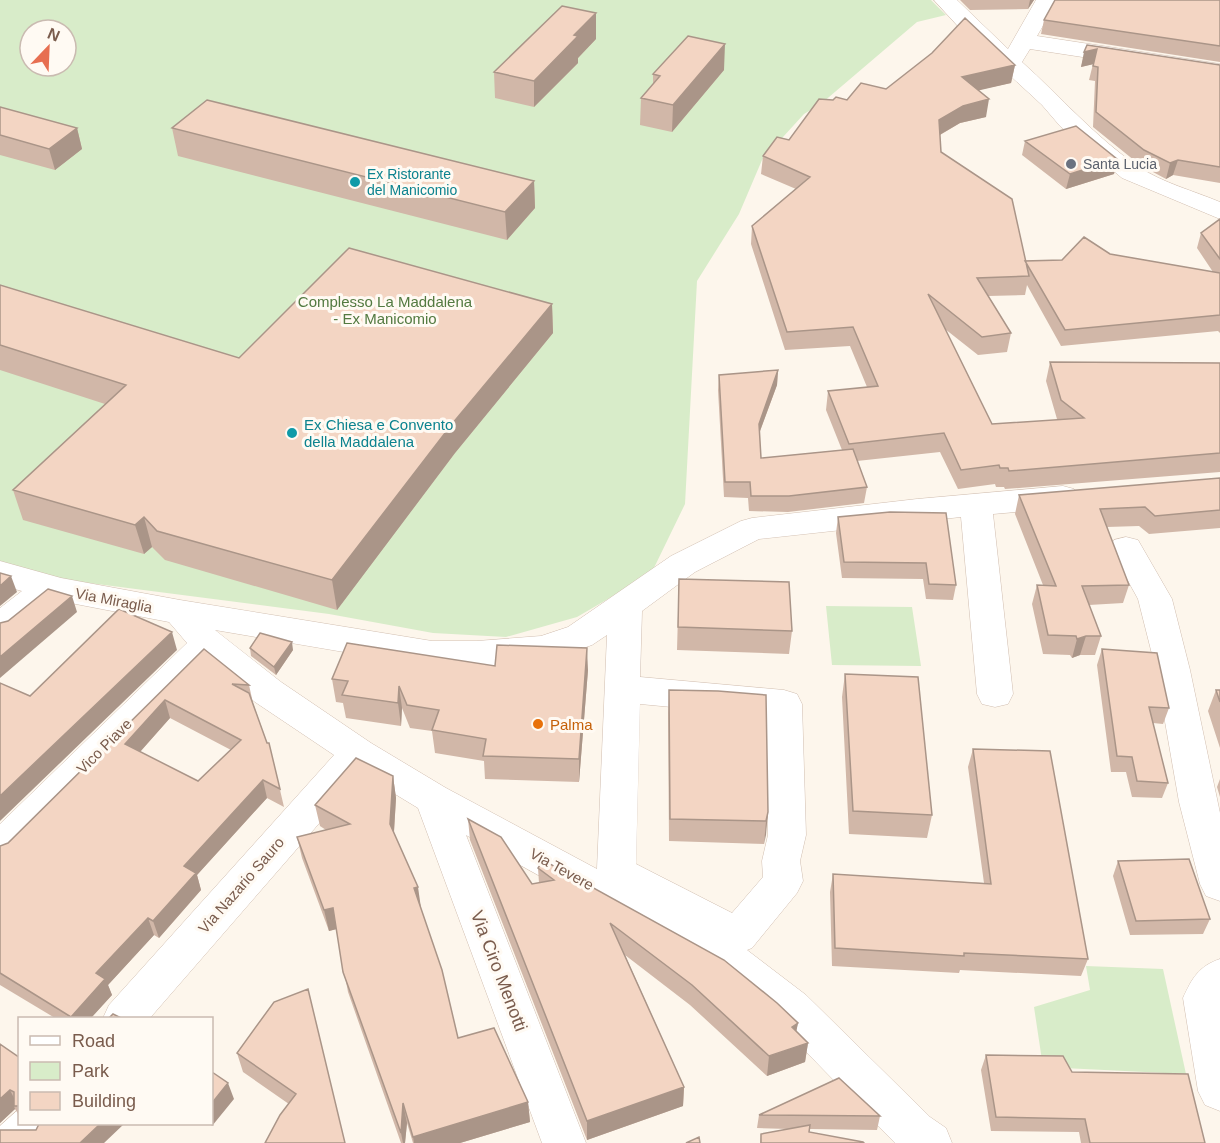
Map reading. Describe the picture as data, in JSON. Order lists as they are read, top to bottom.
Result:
{
  "streets": {
    "street": [
      "Via Miraglia",
      "Vico Piave",
      "Via Tevere",
      "Via Nazario Sauro",
      "Via Ciro Menotti"
    ]
  },
  "crossings": [
    ["Via Miraglia", "Via Tevere"],
    ["Vico Piave", "Via Tevere"],
    ["Via Tevere", "Via Nazario Sauro"],
    ["Via Tevere", "Via Ciro Menotti"]
  ],
  "parks": ["Complesso La Maddalena - Ex Manicomio"],
  "places": [
    "Santa Lucia",
    "Ex Ristorante del Manicomio",
    "Ex Chiesa e Convento della Maddalena",
    "Palma"
  ],
  "legend": ["Road", "Park", "Building"],
  "north": "top right"
}
